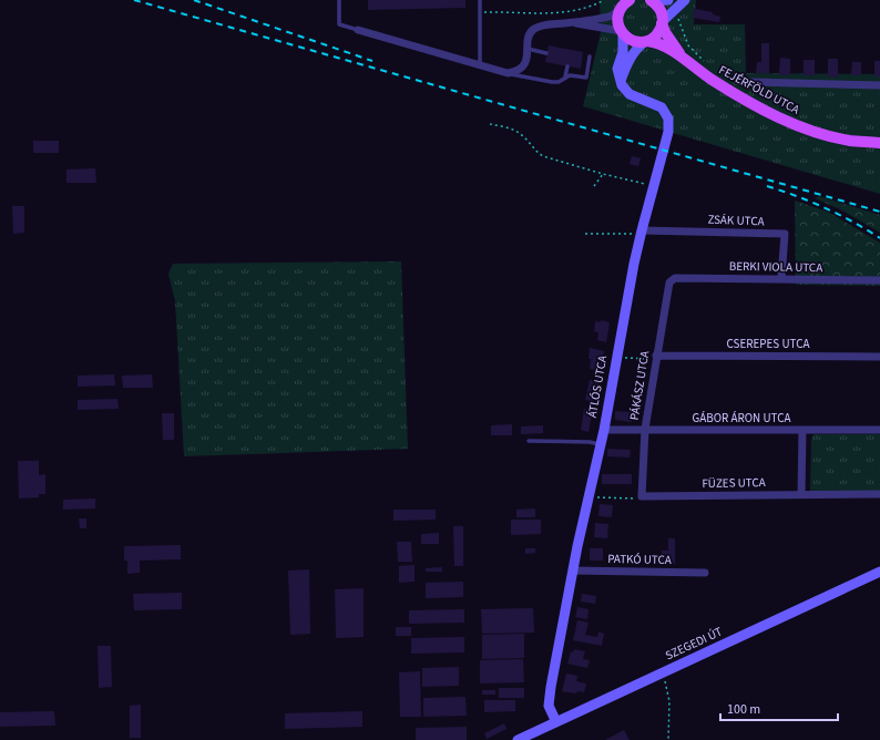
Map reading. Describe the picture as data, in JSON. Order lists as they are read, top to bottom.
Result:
{
  "streets": {
    "main road": ["FEJÉRFÖLD UTCA"],
    "street": [
      "ZSÁK UTCA",
      "BERKI VIOLA UTCA",
      "CSEREPES UTCA",
      "PÁKÁSZ UTCA",
      "ÁTLÓS UTCA",
      "GÁBOR ÁRON UTCA",
      "FÜZES UTCA",
      "PATKÓ UTCA",
      "SZEGEDI ÚT"
    ]
  },
  "crossings": [
    ["ZSÁK UTCA", "BERKI VIOLA UTCA"],
    ["ZSÁK UTCA", "ÁTLÓS UTCA"],
    ["BERKI VIOLA UTCA", "PÁKÁSZ UTCA"],
    ["CSEREPES UTCA", "PÁKÁSZ UTCA"],
    ["PÁKÁSZ UTCA", "GÁBOR ÁRON UTCA"],
    ["PÁKÁSZ UTCA", "FÜZES UTCA"],
    ["ÁTLÓS UTCA", "GÁBOR ÁRON UTCA"],
    ["ÁTLÓS UTCA", "PATKÓ UTCA"],
    ["ÁTLÓS UTCA", "SZEGEDI ÚT"]
  ],
  "scale_bar": "100 m"
}
